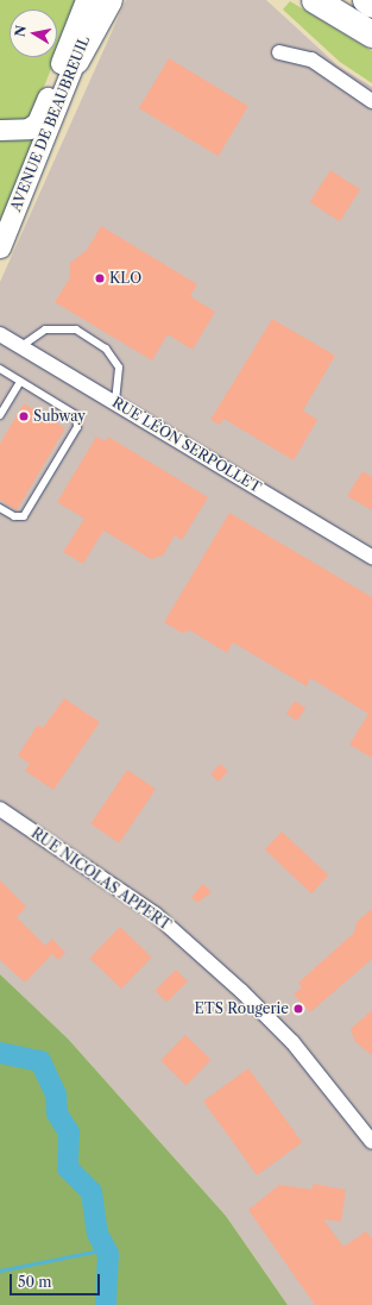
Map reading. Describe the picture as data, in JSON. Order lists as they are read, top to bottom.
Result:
{
  "streets": {
    "main road": ["AVENUE DE BEAUBREUIL"],
    "street": ["RUE LÉON SERPOLLET", "RUE NICOLAS APPERT"]
  },
  "places": ["KLO", "Subway", "ETS Rougerie"],
  "scale_bar": "50 m",
  "north": "left"
}
